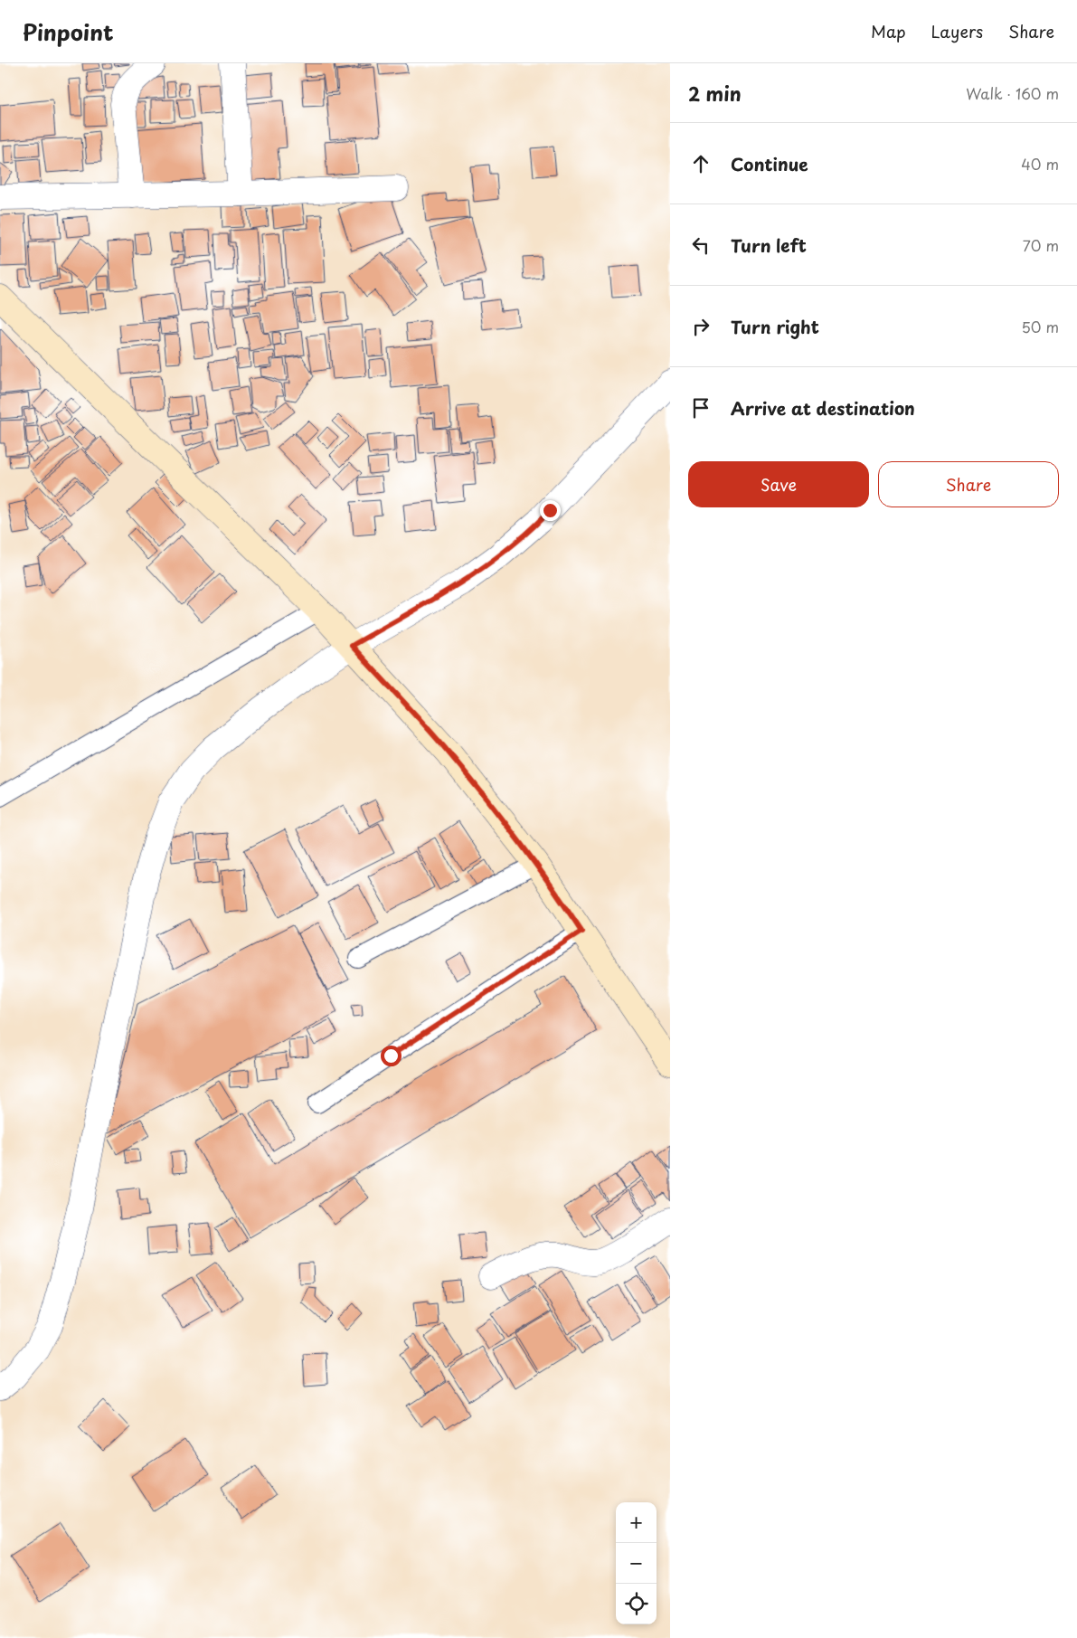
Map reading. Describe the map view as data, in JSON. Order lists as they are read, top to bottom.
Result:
{
  "page": {
    "header": "Pinpoint",
    "nav": ["Map", "Layers", "Share"],
    "heading": ["2 min", "Walk · 160 m"],
    "list": [
      ["Continue", "40 m"],
      ["Turn left", "70 m"],
      ["Turn right", "50 m"],
      "Arrive at destination"
    ],
    "buttons": ["Save", "Share"],
    "map_buttons": ["+", "−"]
  }
}
